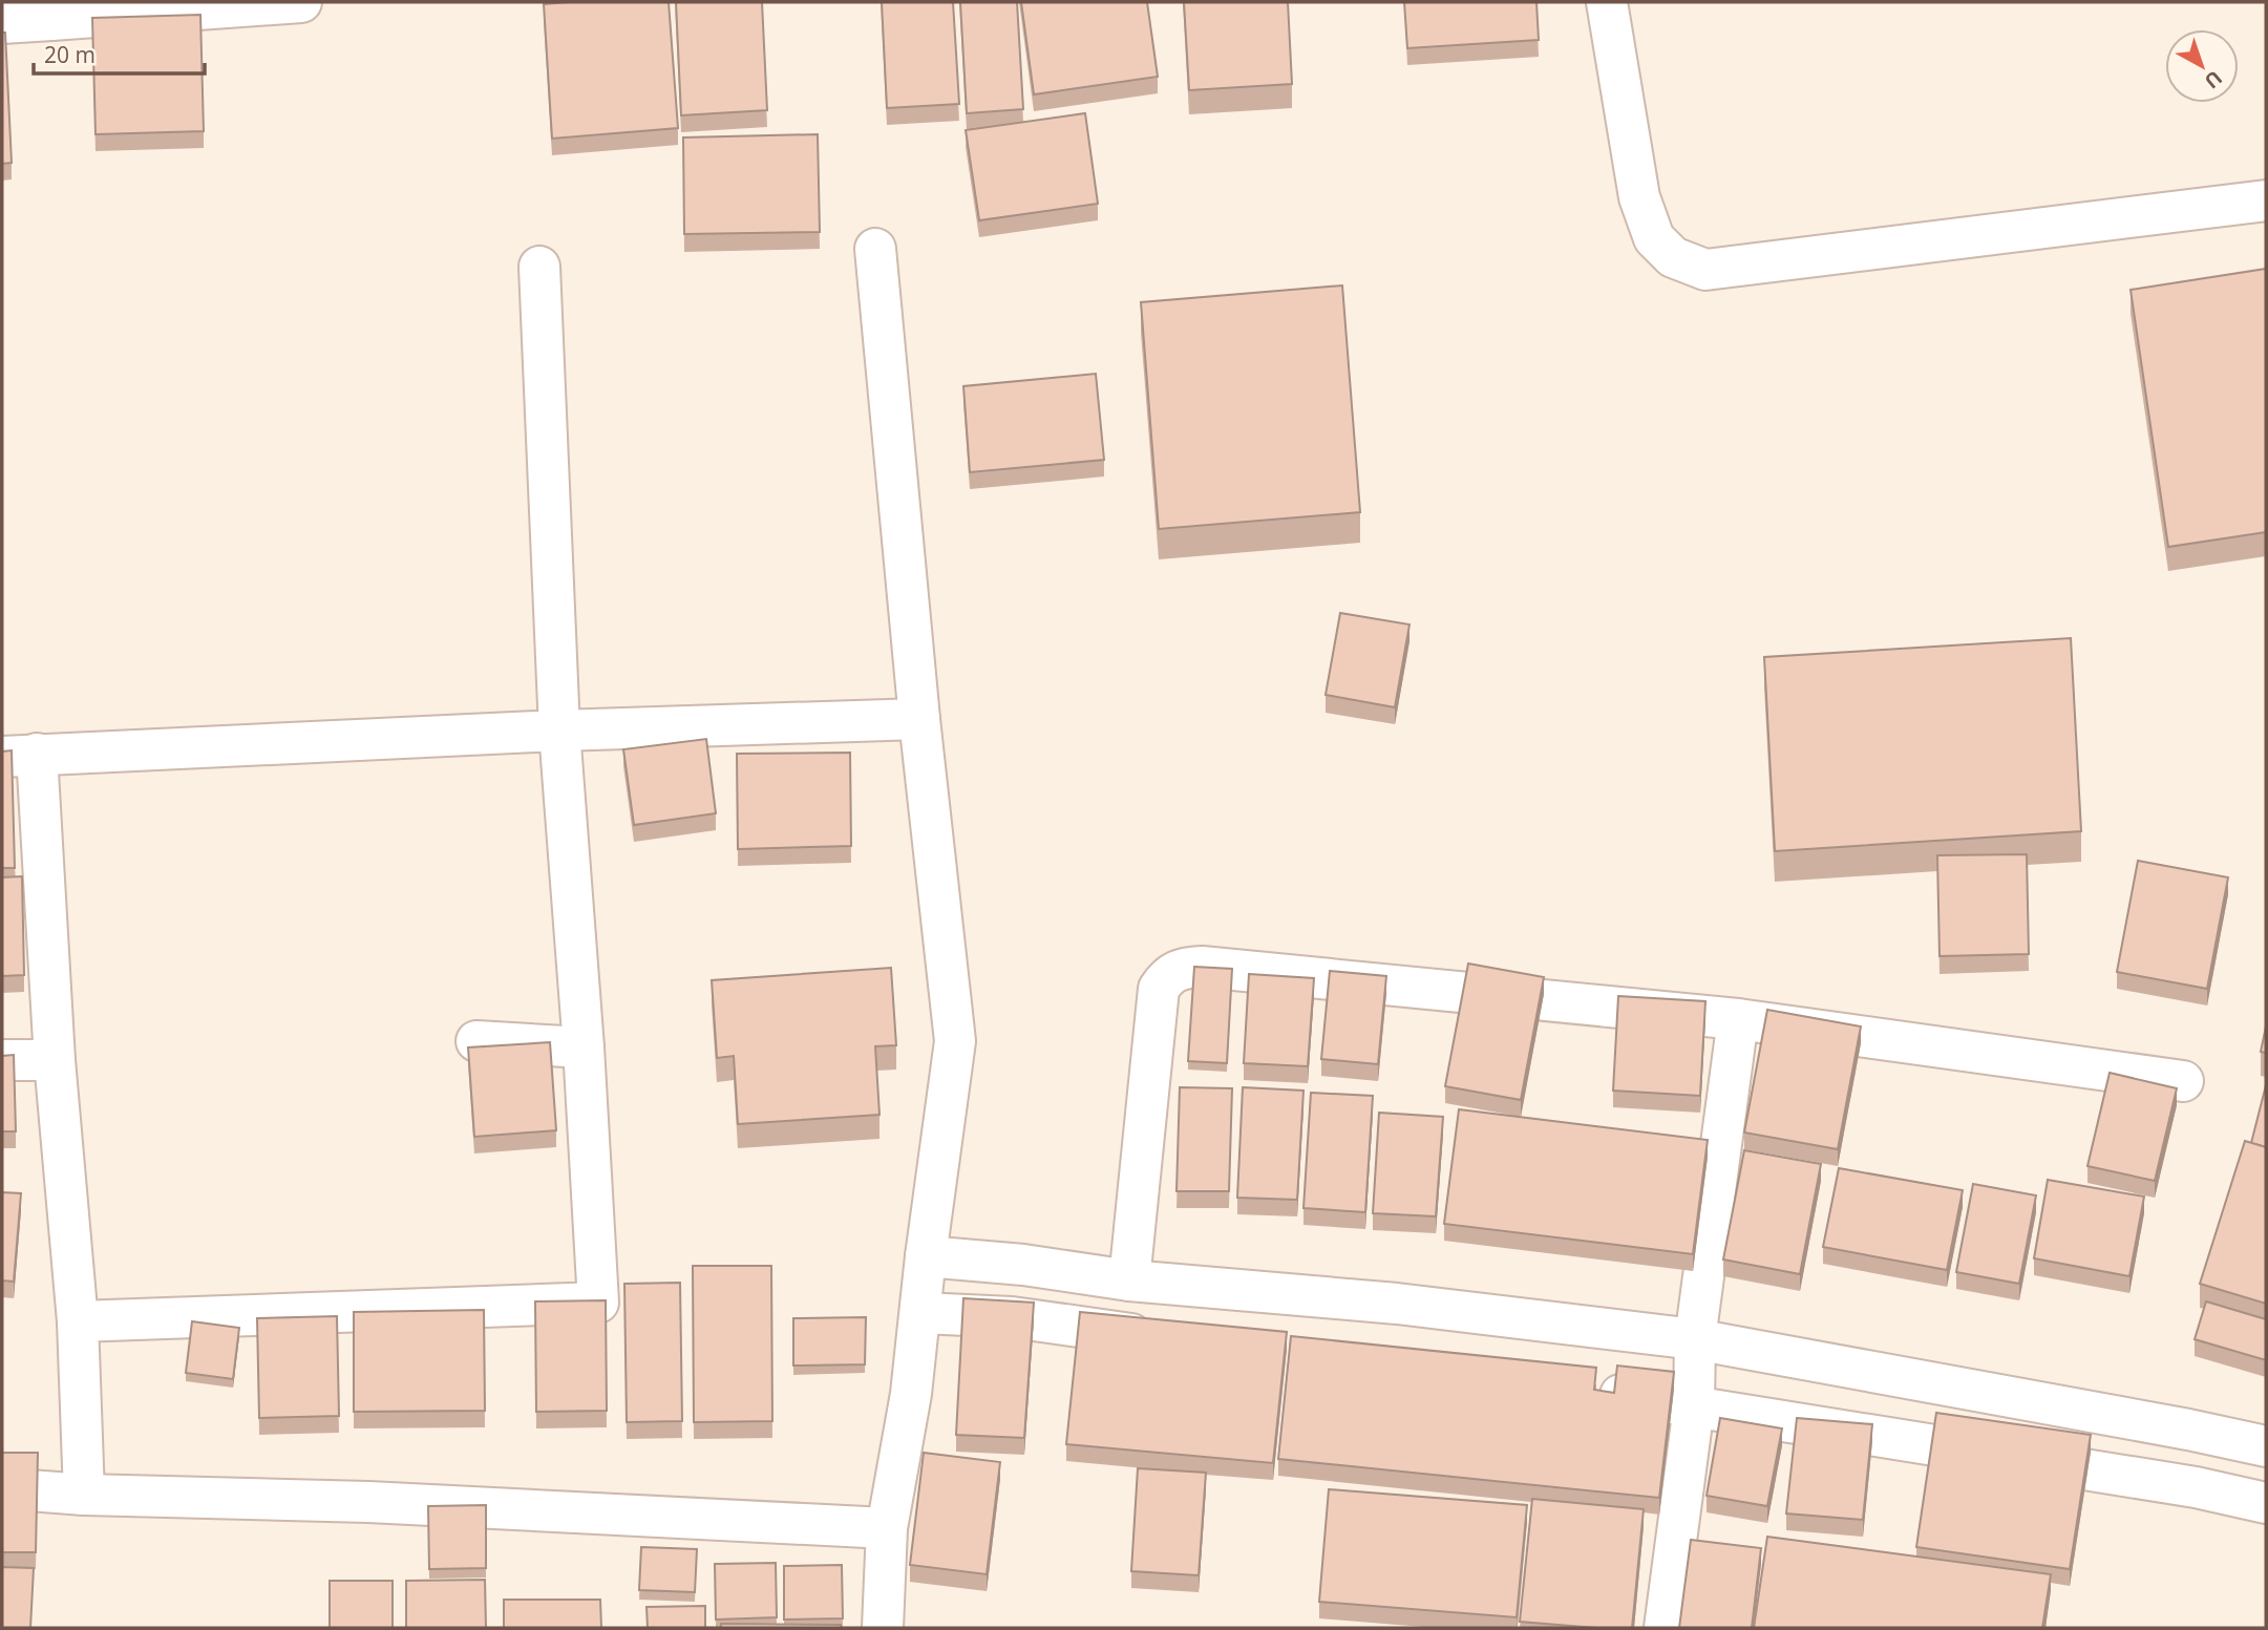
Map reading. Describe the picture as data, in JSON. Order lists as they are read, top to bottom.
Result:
{
  "scale_bar": "20 m",
  "north": "bottom right"
}
